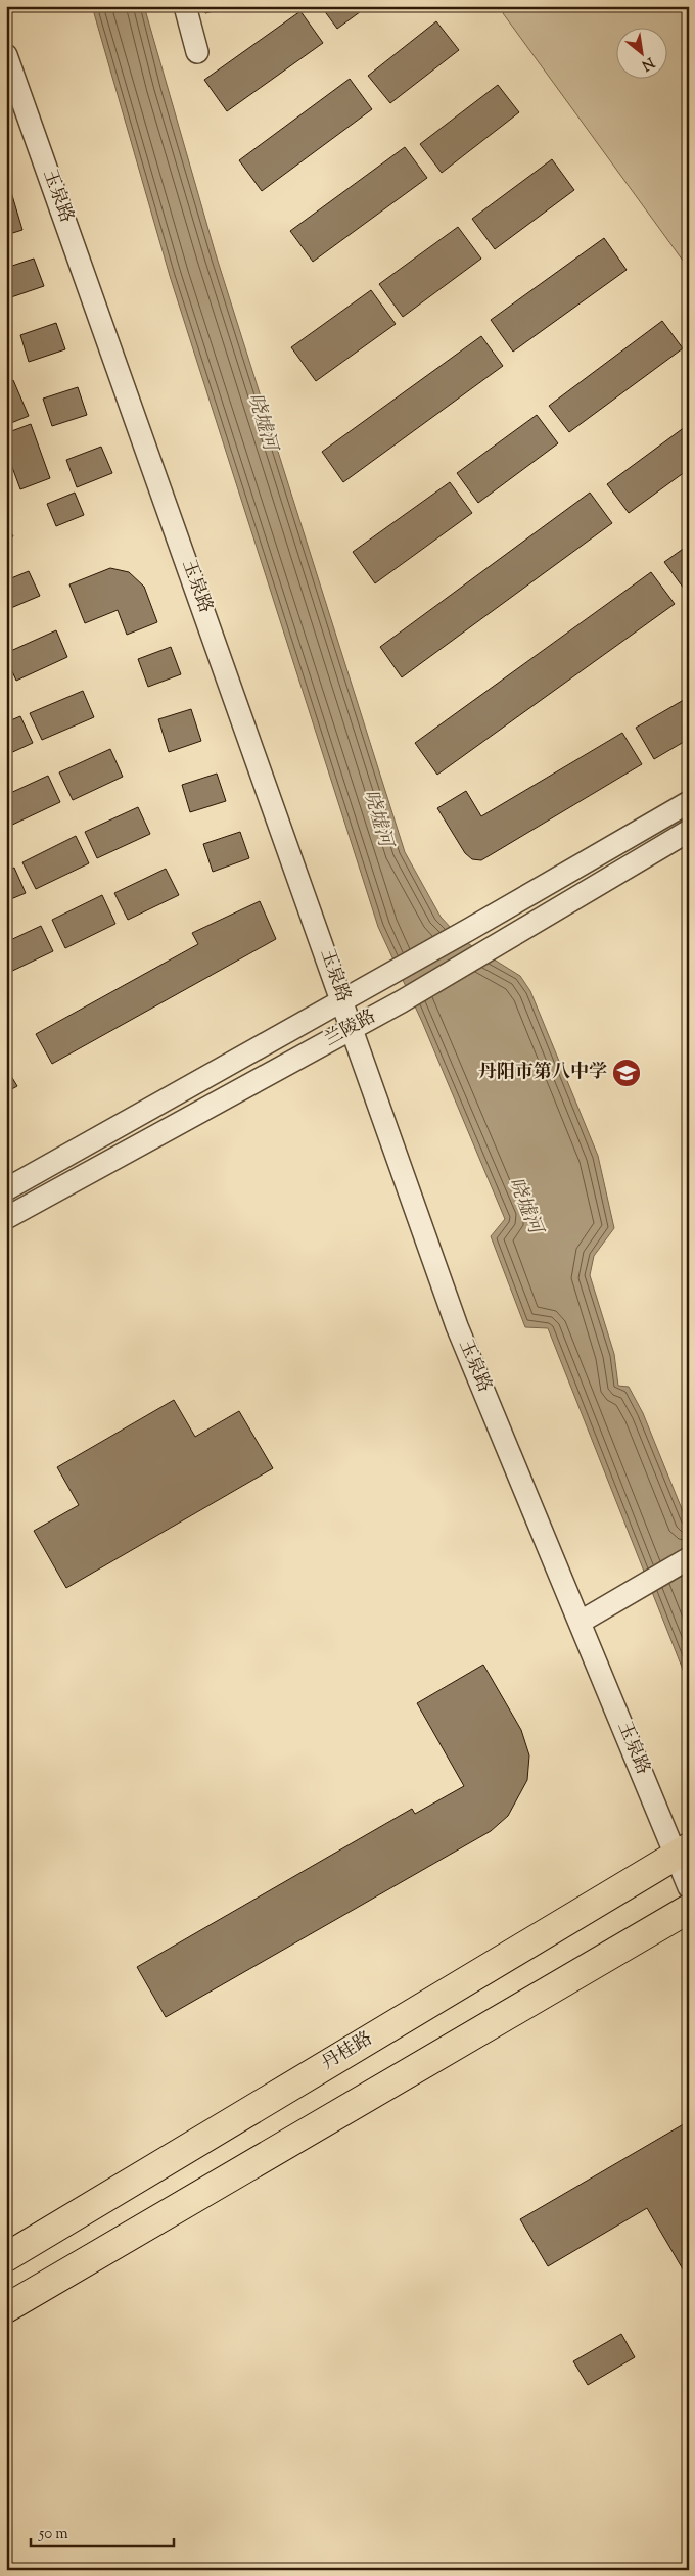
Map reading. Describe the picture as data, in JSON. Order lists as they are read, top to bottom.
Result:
{
  "streets": {
    "main road": ["丹桂路"],
    "street": ["玉泉路", "兰陵路"]
  },
  "crossings": [
    ["玉泉路", "兰陵路"],
    ["玉泉路", "丹桂路"]
  ],
  "water": ["哓墟河"],
  "places": {
    "school or university": ["丹阳市第八中学"]
  },
  "scale_bar": "50 m",
  "north": "bottom right"
}
